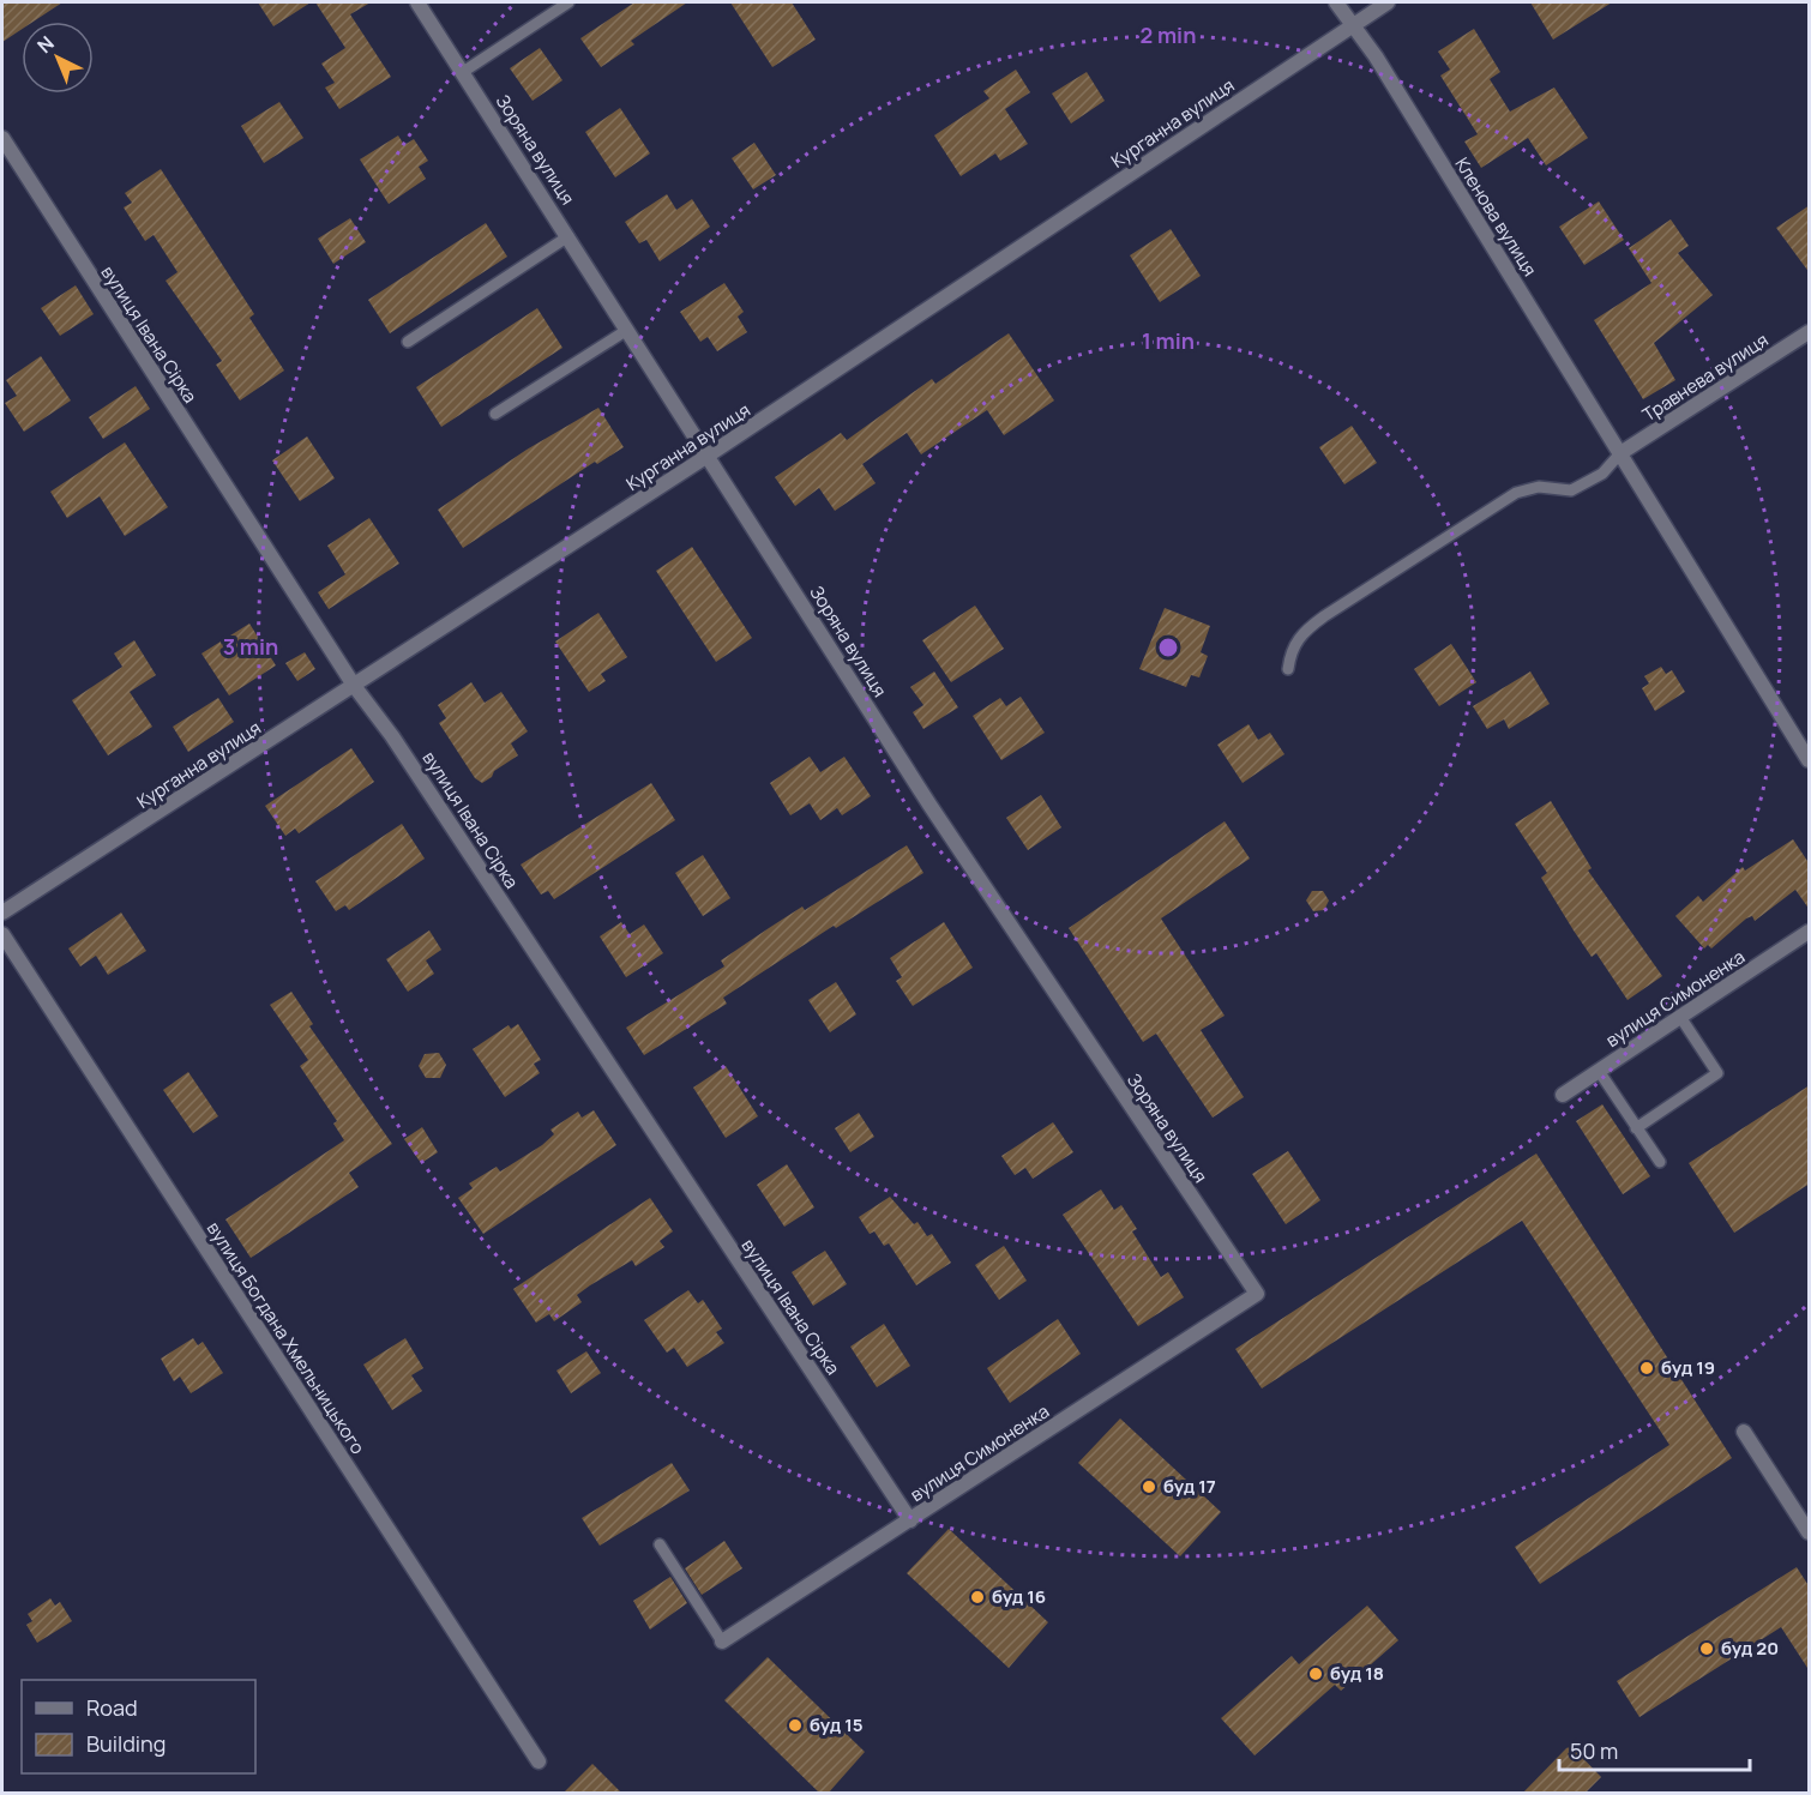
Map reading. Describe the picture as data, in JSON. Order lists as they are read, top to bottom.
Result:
{
  "streets": {
    "street": [
      "Курганна вулиця",
      "Зоряна вулиця",
      "Кленова вулиця",
      "вулиця Івана Сірка",
      "Травнева вулиця",
      "вулиця Симоненка",
      "вулиця Богдана Хмельницького"
    ]
  },
  "crossings": [
    ["Курганна вулиця", "Зоряна вулиця"],
    ["Курганна вулиця", "Кленова вулиця"],
    ["Курганна вулиця", "вулиця Івана Сірка"],
    ["Зоряна вулиця", "вулиця Симоненка"],
    ["Кленова вулиця", "Травнева вулиця"],
    ["вулиця Івана Сірка", "вулиця Симоненка"]
  ],
  "places": [
    "буд 19",
    "буд 17",
    "буд 16",
    "буд 20",
    "буд 18",
    "буд 15"
  ],
  "legend": ["Road", "Building"],
  "scale_bar": "50 m",
  "north": "top left",
  "rings": ["2 min", "1 min", "3 min"]
}
